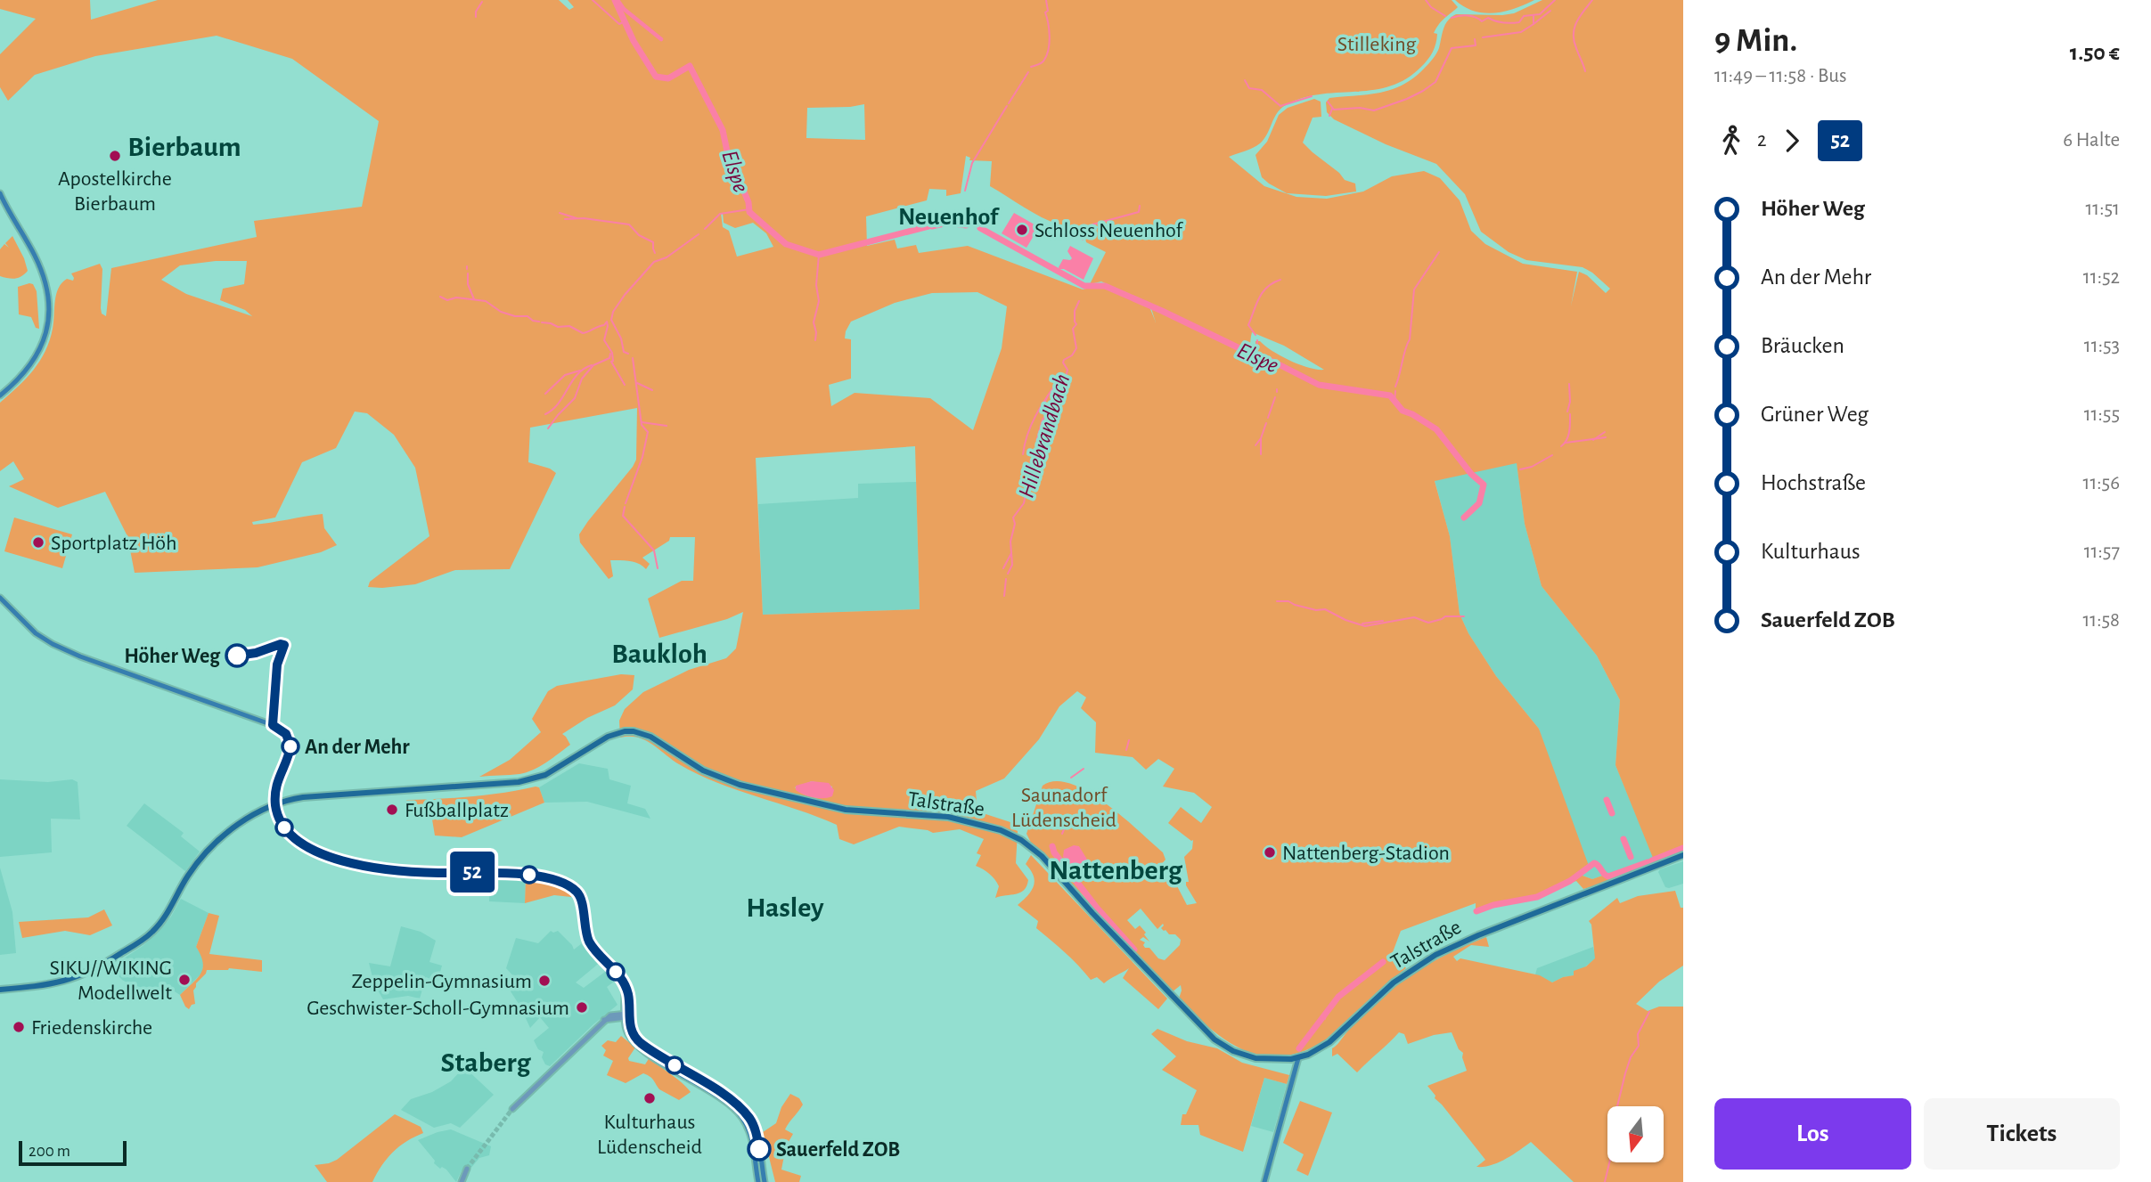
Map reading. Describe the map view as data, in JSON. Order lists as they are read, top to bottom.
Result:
{
  "streets": {
    "main road": ["Talstraße"]
  },
  "districts": [
    "Bierbaum",
    "Neuenhof",
    "Baukloh",
    "Nattenberg",
    "Hasley",
    "Staberg"
  ],
  "water": ["Elspe", "Hillebrandbach"],
  "parks": ["Stilleking", "Saunadorf Lüdenscheid"],
  "places": [
    "Apostelkirche Bierbaum",
    "Schloss Neuenhof",
    "Sportplatz Höh",
    "Höher Weg",
    "An der Mehr",
    "Fußballplatz",
    "Nattenberg-Stadion",
    "SIKU//WIKING Modellwelt",
    "Zeppelin-Gymnasium",
    "Geschwister-Scholl-Gymnasium",
    "Friedenskirche",
    "Kulturhaus Lüdenscheid",
    "Sauerfeld ZOB"
  ],
  "lines": ["bus line 52"],
  "scale_bar": "200 m",
  "north": "bottom",
  "page": {
    "on_map": "52",
    "heading": ["9 Min.", "11:49 – 11:58 · Bus", "1.50 €"],
    "legs": ["2", "52", "6 Halte"],
    "list": [
      {
        "name": "Höher Weg",
        "value": "11:51"
      },
      {
        "name": "An der Mehr",
        "value": "11:52"
      },
      {
        "name": "Bräucken",
        "value": "11:53"
      },
      {
        "name": "Grüner Weg",
        "value": "11:55"
      },
      {
        "name": "Hochstraße",
        "value": "11:56"
      },
      {
        "name": "Kulturhaus",
        "value": "11:57"
      },
      {
        "name": "Sauerfeld ZOB",
        "value": "11:58"
      }
    ],
    "buttons": ["Los", "Tickets"],
    "scale": "200 m"
  }
}
